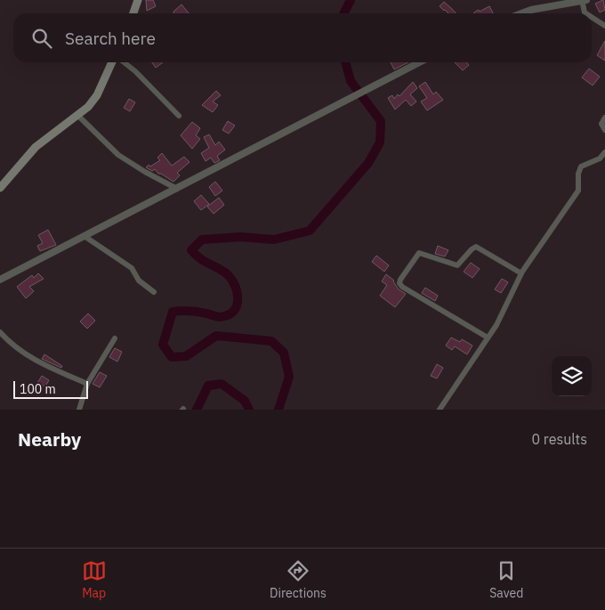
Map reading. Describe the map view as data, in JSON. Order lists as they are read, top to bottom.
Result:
{
  "scale_bar": "100 m",
  "page": {
    "search": "Search here",
    "scale": "100 m",
    "heading": ["Nearby", "0 results"],
    "nav": ["Map", "Directions", "Saved"]
  }
}
